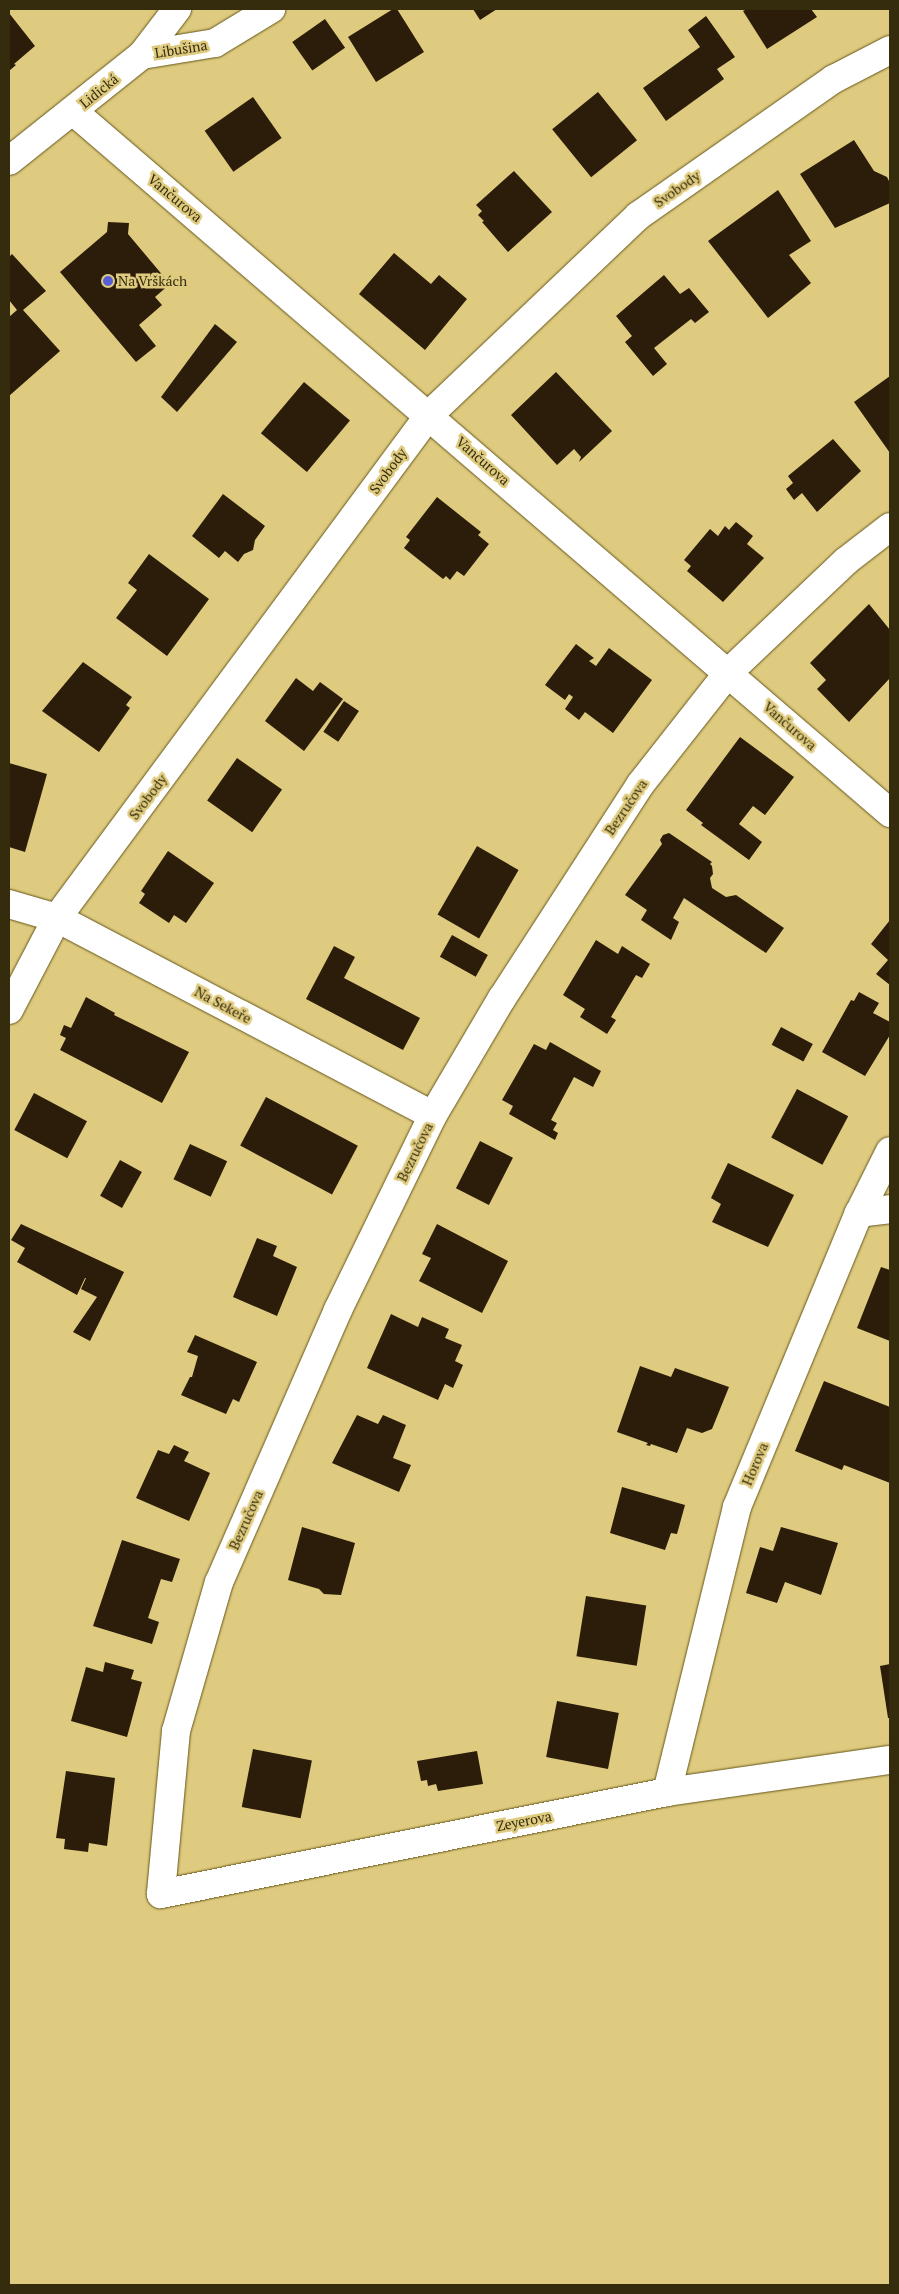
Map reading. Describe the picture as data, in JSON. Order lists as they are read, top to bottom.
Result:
{
  "streets": {
    "street": [
      "Libušina",
      "Lidická",
      "Svobody",
      "Vančurova",
      "Bezručova",
      "Na Sekeře",
      "Horova",
      "Zeyerova"
    ]
  },
  "crossings": [
    ["Libušina", "Lidická"],
    ["Lidická", "Vančurova"],
    ["Svobody", "Vančurova"],
    ["Svobody", "Na Sekeře"],
    ["Vančurova", "Bezručova"],
    ["Bezručova", "Na Sekeře"],
    ["Bezručova", "Zeyerova"],
    ["Horova", "Zeyerova"]
  ],
  "places": ["Na Vrškách"]
}
